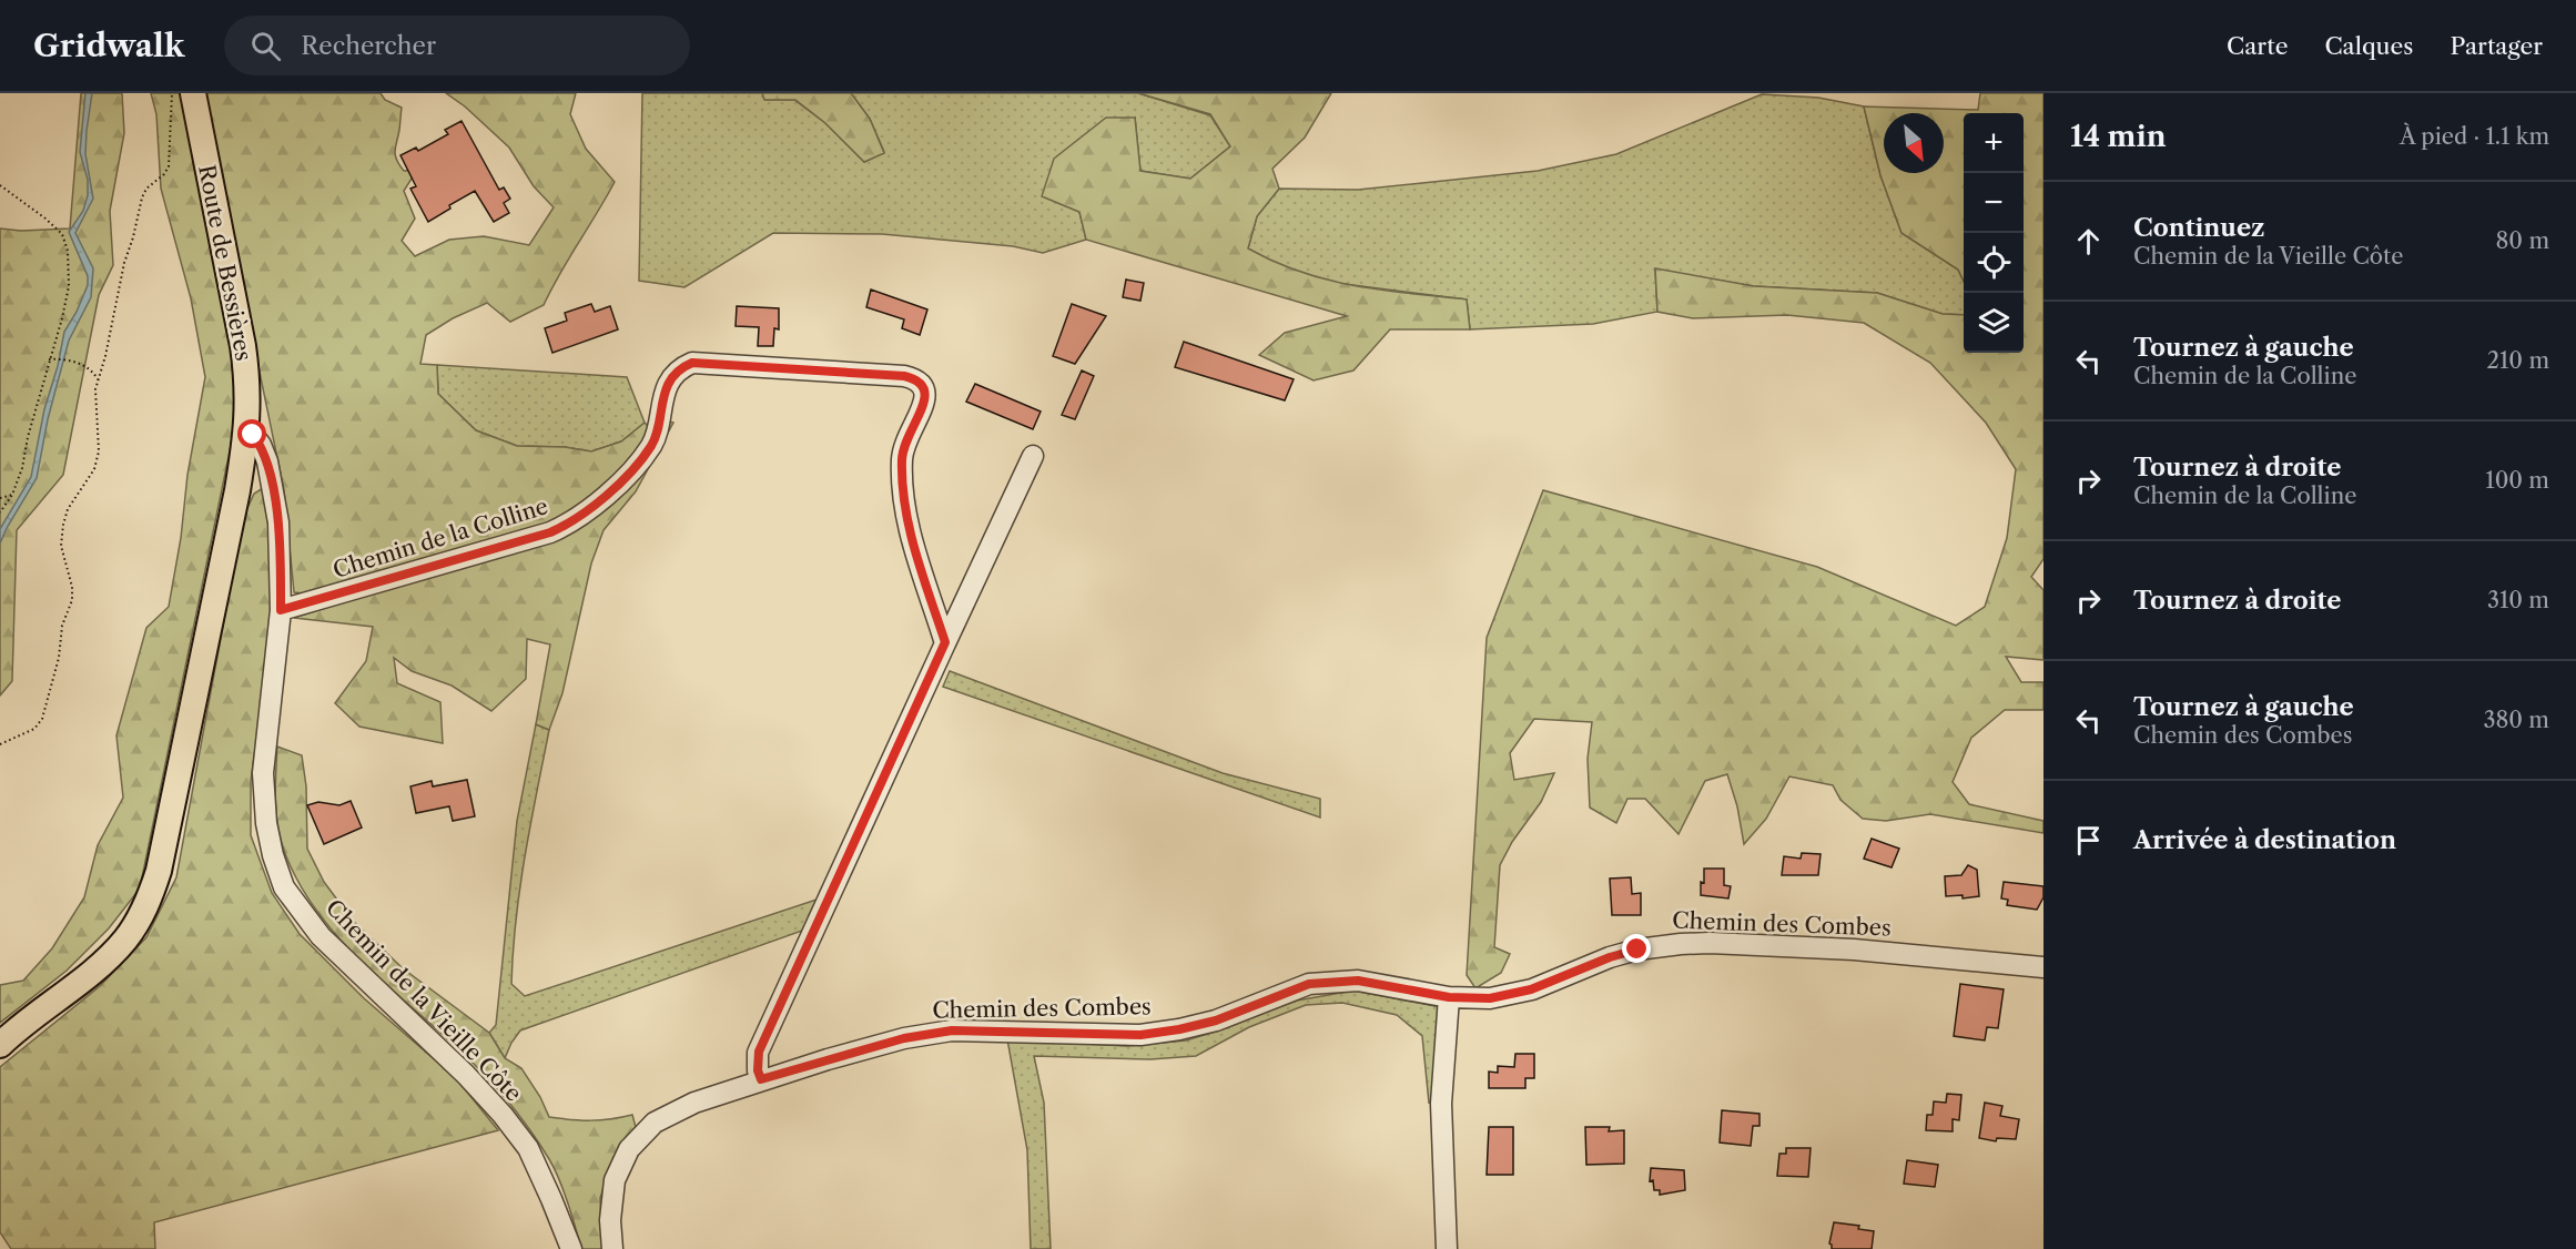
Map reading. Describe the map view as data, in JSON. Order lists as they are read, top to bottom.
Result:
{
  "streets": {
    "main road": ["Route de Bessières"],
    "street": ["Chemin de la Colline", "Chemin des Combes", "Chemin de la Vieille Côte"]
  },
  "crossings": [
    ["Route de Bessières", "Chemin de la Vieille Côte"],
    ["Chemin de la Colline", "Chemin de la Vieille Côte"]
  ],
  "north": "bottom right",
  "page": {
    "header": "Gridwalk",
    "search": "Rechercher",
    "nav": ["Carte", "Calques", "Partager"],
    "heading": ["14 min", "À pied · 1.1 km"],
    "map_buttons": ["+", "−"],
    "list": [
      ["Continuez", "Chemin de la Vieille Côte", "80 m"],
      ["Tournez à gauche", "Chemin de la Colline", "210 m"],
      ["Tournez à droite", "Chemin de la Colline", "100 m"],
      ["Tournez à droite", "310 m"],
      ["Tournez à gauche", "Chemin des Combes", "380 m"],
      "Arrivée à destination"
    ]
  }
}
